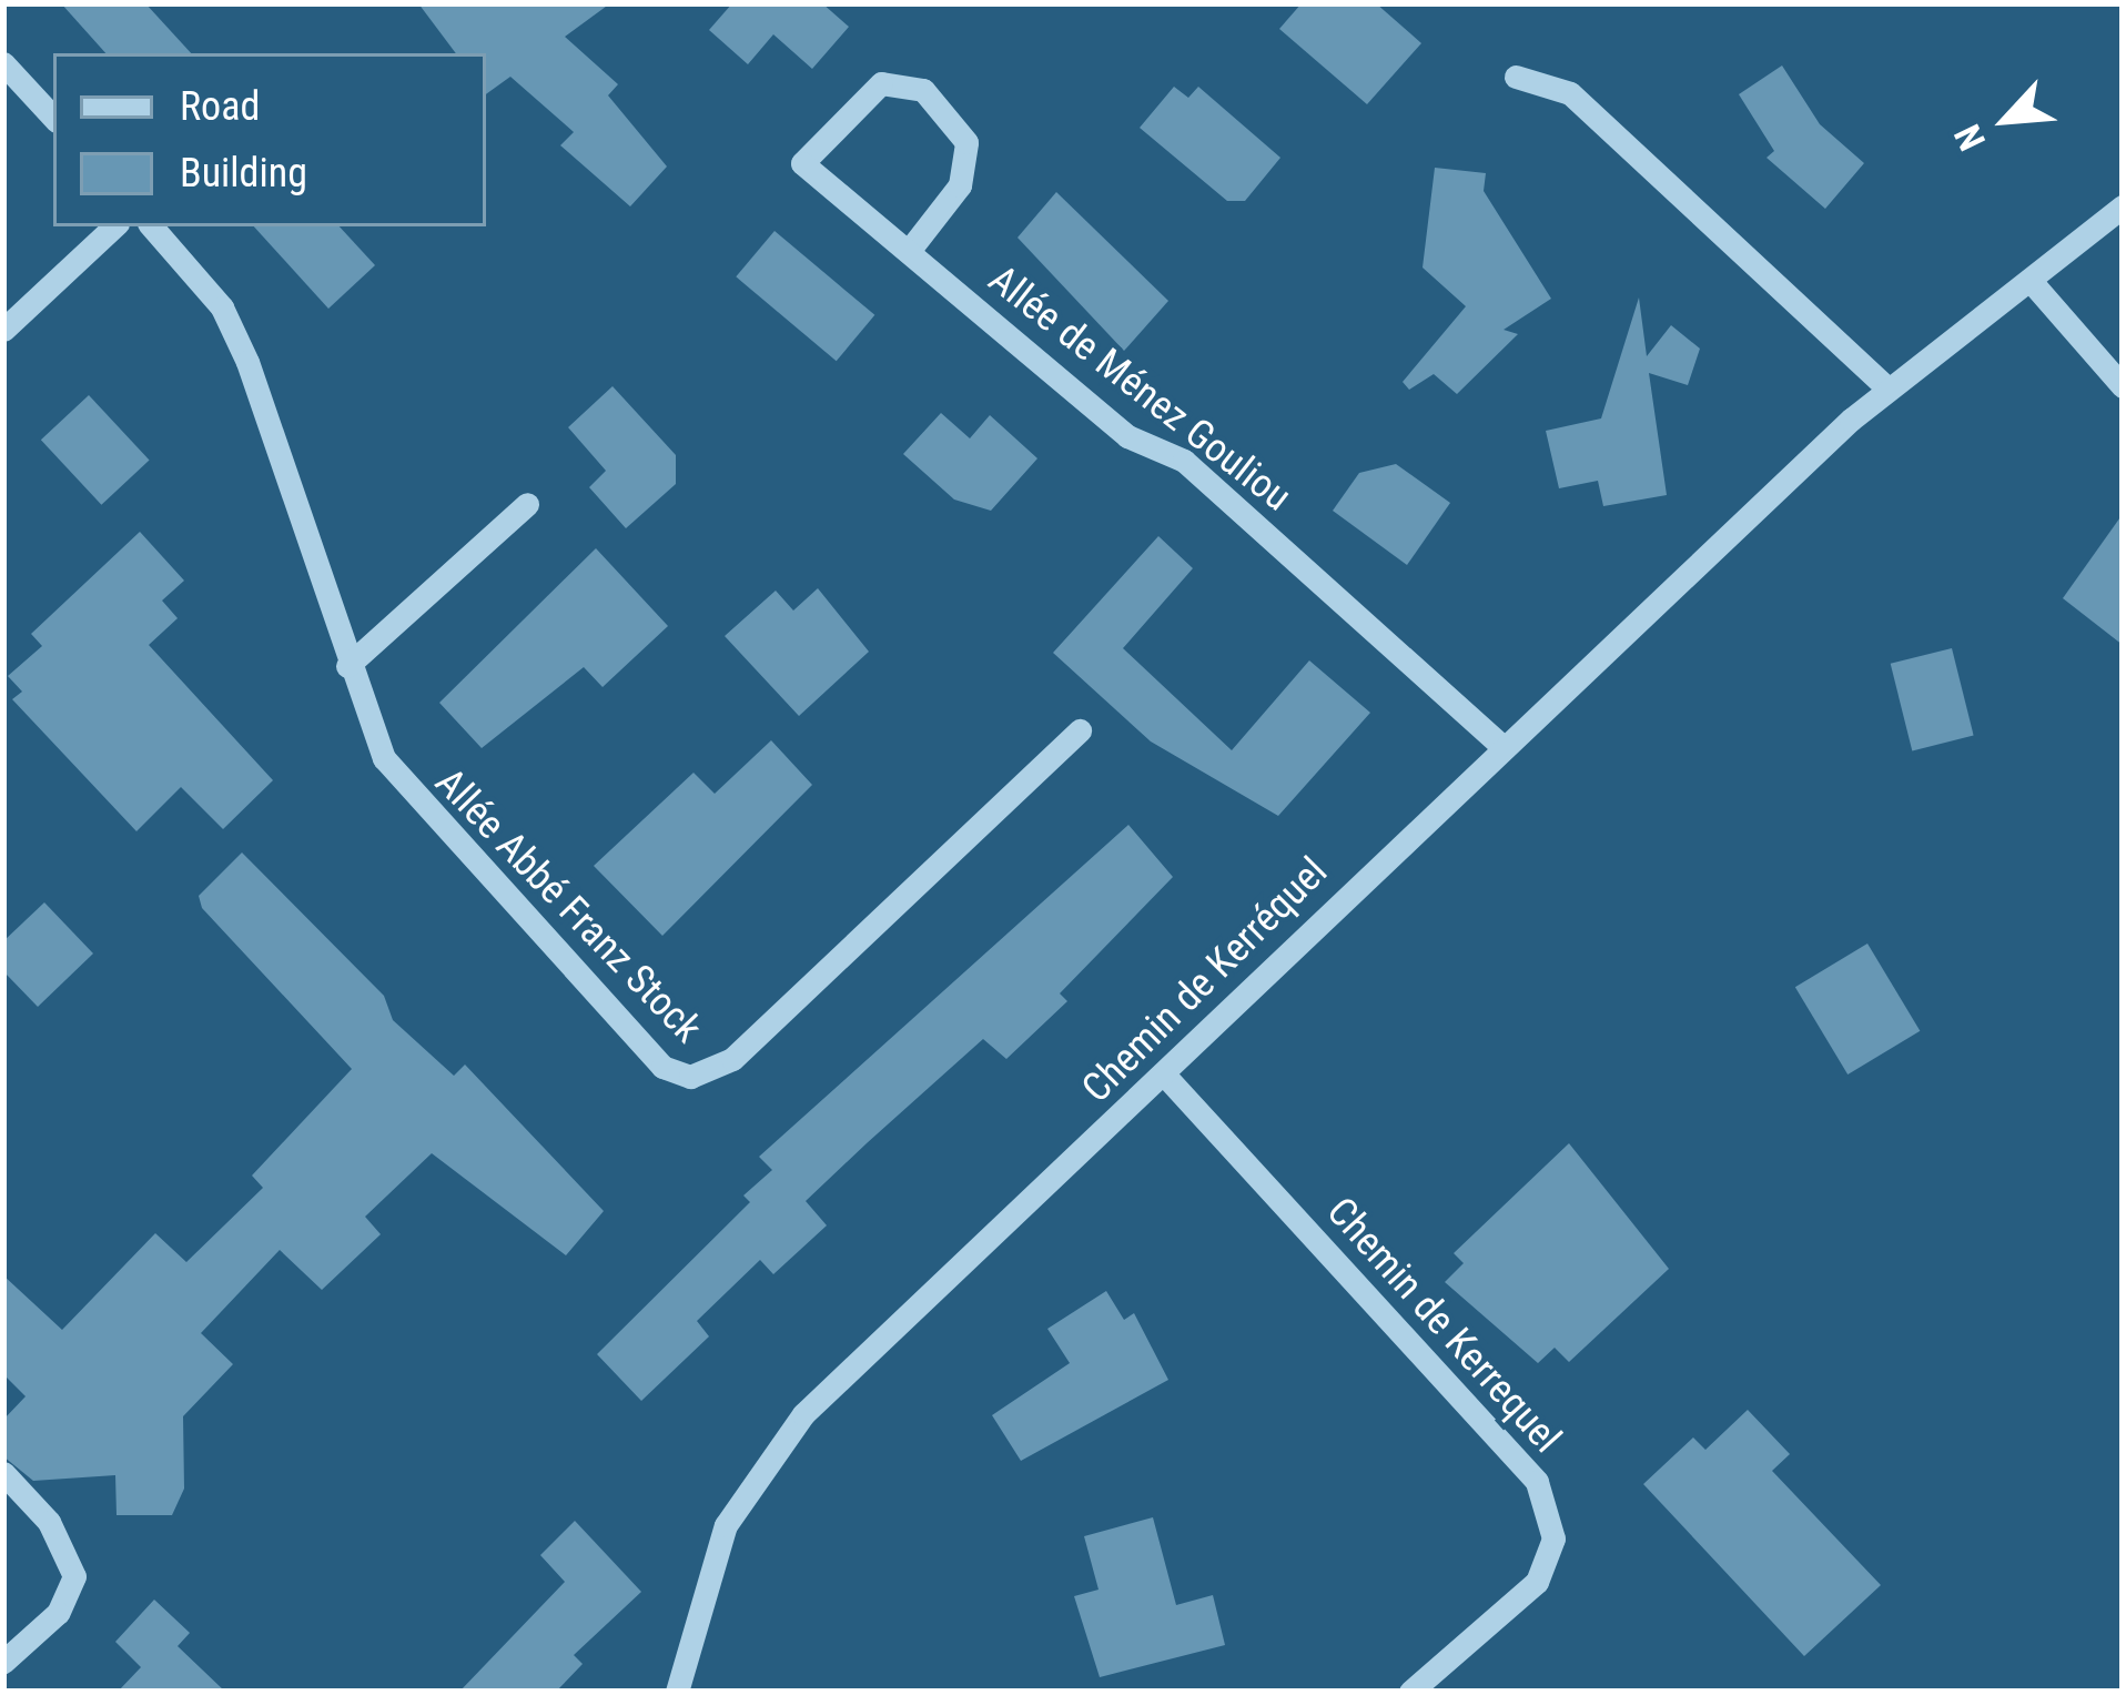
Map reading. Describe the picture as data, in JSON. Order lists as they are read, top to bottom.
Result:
{
  "streets": {
    "street": [
      "Allée de Ménez Gouliou",
      "Allée Abbé Franz Stock",
      "Chemin de Kerréquel",
      "Chemin de Kerrequel"
    ]
  },
  "crossings": [
    ["Allée de Ménez Gouliou", "Chemin de Kerréquel"],
    ["Chemin de Kerréquel", "Chemin de Kerrequel"]
  ],
  "legend": ["Road", "Building"],
  "north": "bottom left"
}
